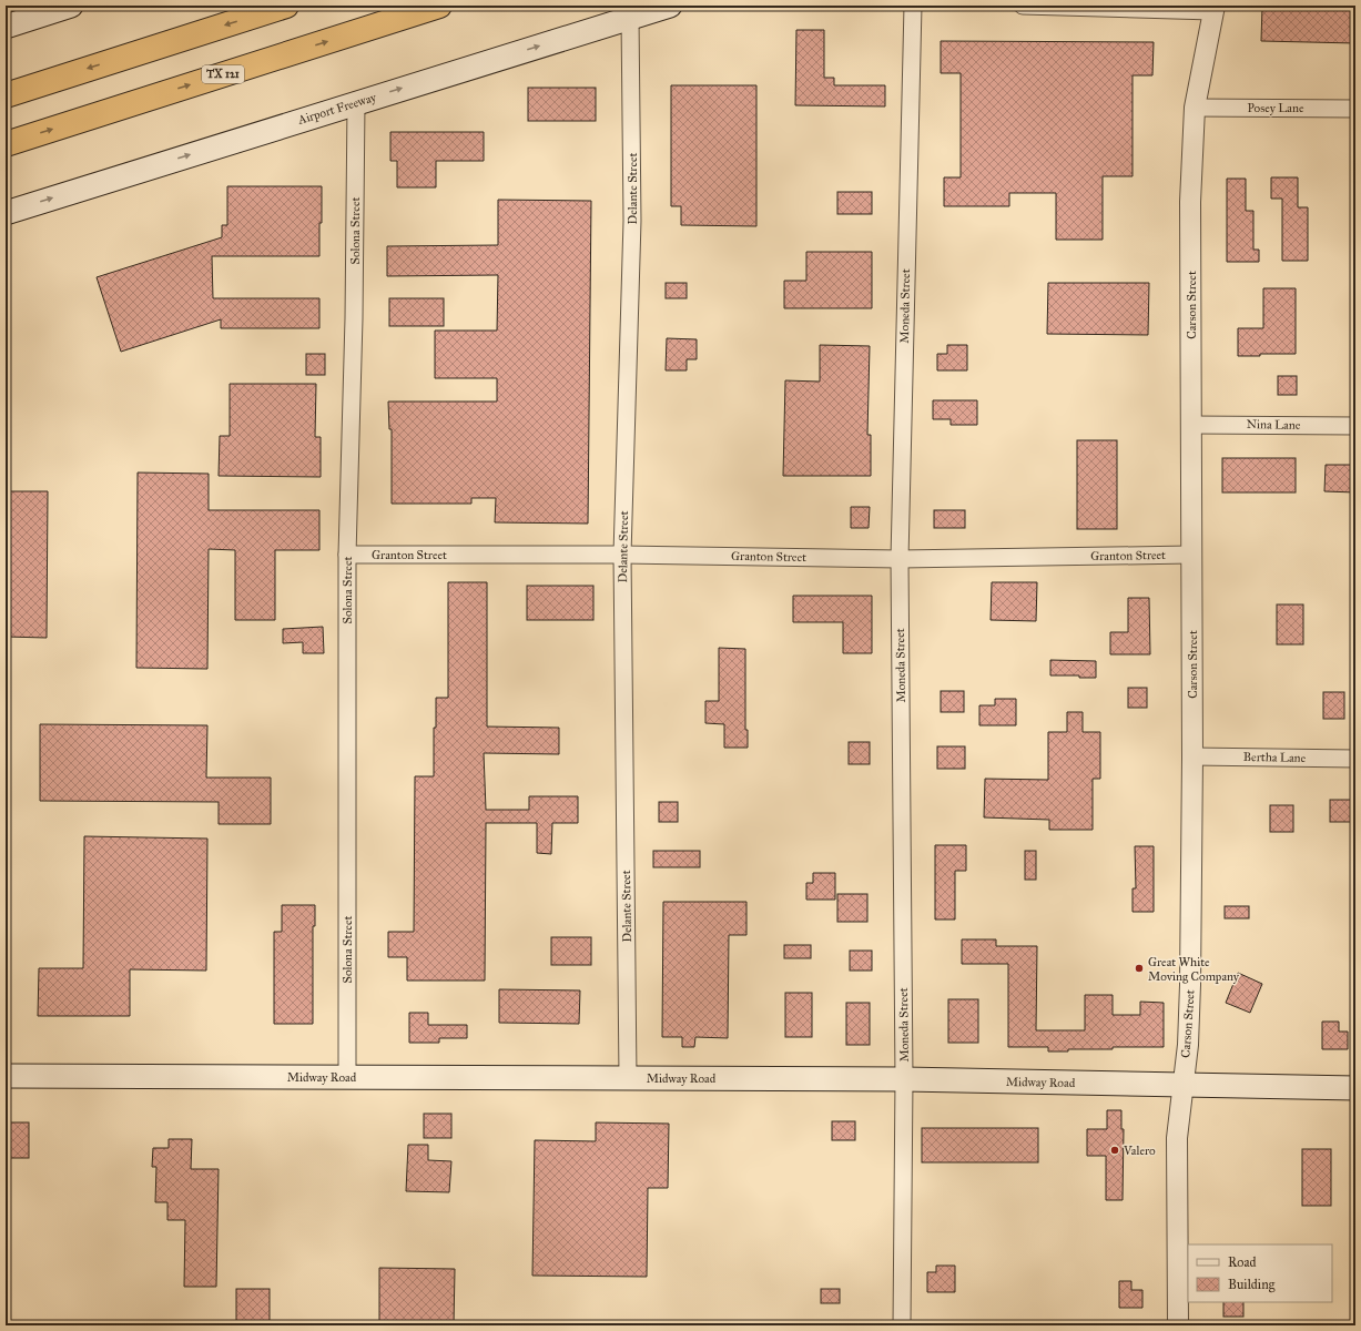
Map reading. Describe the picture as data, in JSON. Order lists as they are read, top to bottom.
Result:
{
  "streets": {
    "highway": ["TX 121"],
    "main road": ["Airport Freeway", "Midway Road"],
    "street": [
      "Posey Lane",
      "Delante Street",
      "Solona Street",
      "Carson Street",
      "Moneda Street",
      "Nina Lane",
      "Granton Street",
      "Bertha Lane"
    ]
  },
  "crossings": [
    ["Posey Lane", "Carson Street"],
    ["Airport Freeway", "Delante Street"],
    ["Airport Freeway", "Solona Street"],
    ["Delante Street", "Granton Street"],
    ["Delante Street", "Midway Road"],
    ["Solona Street", "Granton Street"],
    ["Solona Street", "Midway Road"],
    ["Carson Street", "Nina Lane"],
    ["Carson Street", "Granton Street"],
    ["Carson Street", "Bertha Lane"],
    ["Carson Street", "Midway Road"],
    ["Moneda Street", "Granton Street"],
    ["Moneda Street", "Midway Road"]
  ],
  "one_way": ["Airport Freeway"],
  "places": ["Great White Moving Company", "Valero"],
  "legend": ["Road", "Building"]
}
